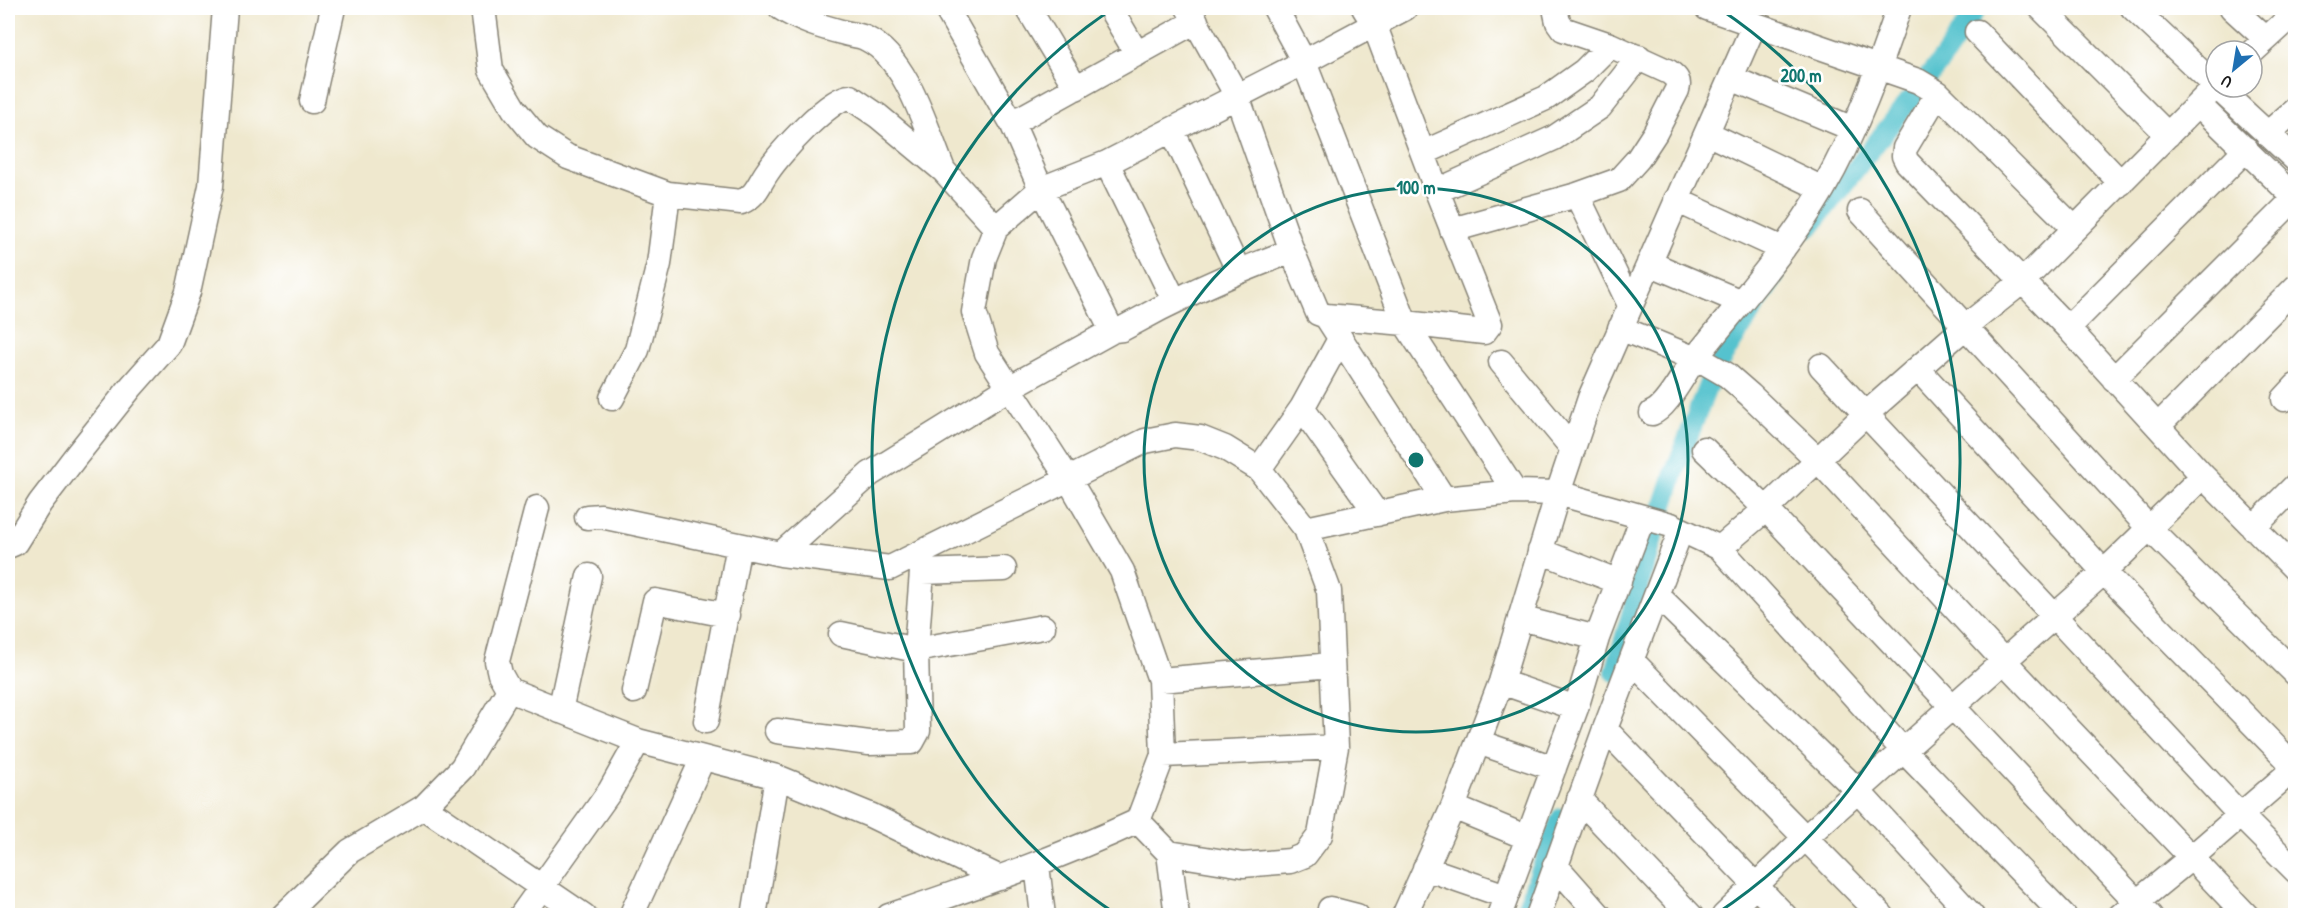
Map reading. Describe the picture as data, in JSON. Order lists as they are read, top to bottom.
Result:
{
  "north": "bottom left",
  "rings": ["200 m", "100 m"]
}
